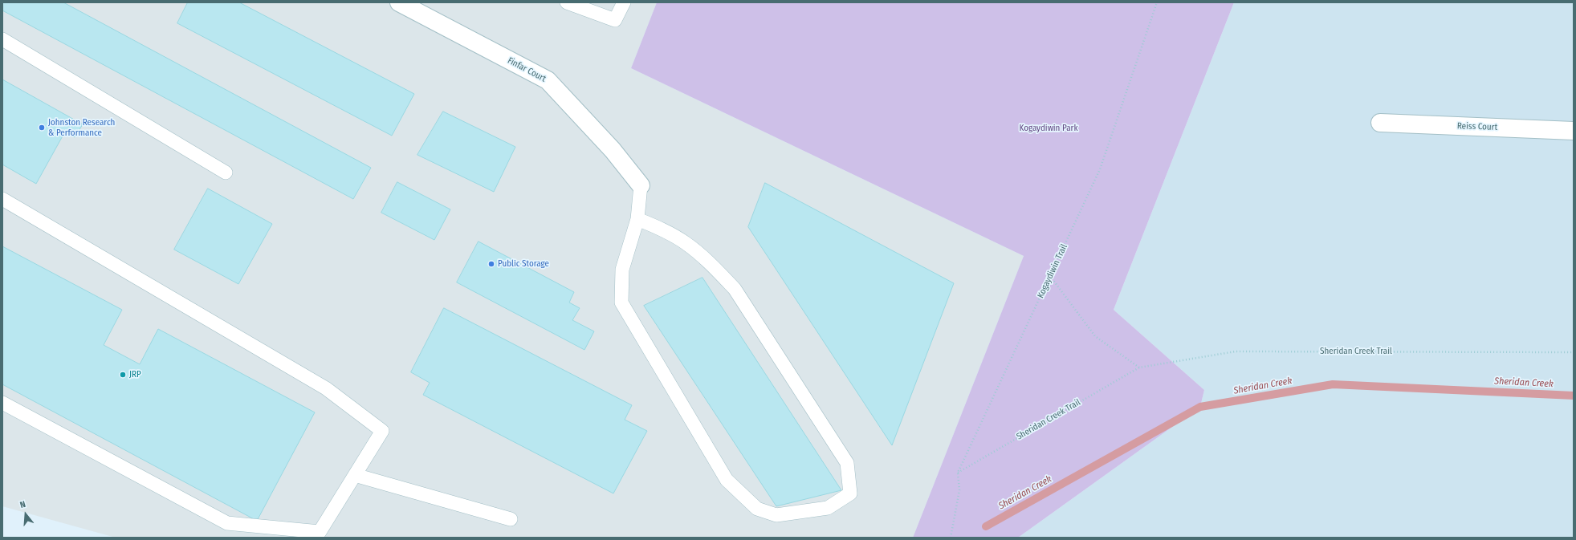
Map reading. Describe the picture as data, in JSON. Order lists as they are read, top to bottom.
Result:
{
  "streets": {
    "street": ["Finfar Court", "Reiss Court"],
    "path": ["Kogaydiwin Trail", "Sheridan Creek Trail"]
  },
  "crossings": [
    ["Kogaydiwin Trail", "Sheridan Creek Trail"]
  ],
  "water": ["Sheridan Creek"],
  "parks": ["Kogaydiwin Park"],
  "places": ["Johnston Research & Performance", "Public Storage", "JRP"],
  "north": "top"
}
